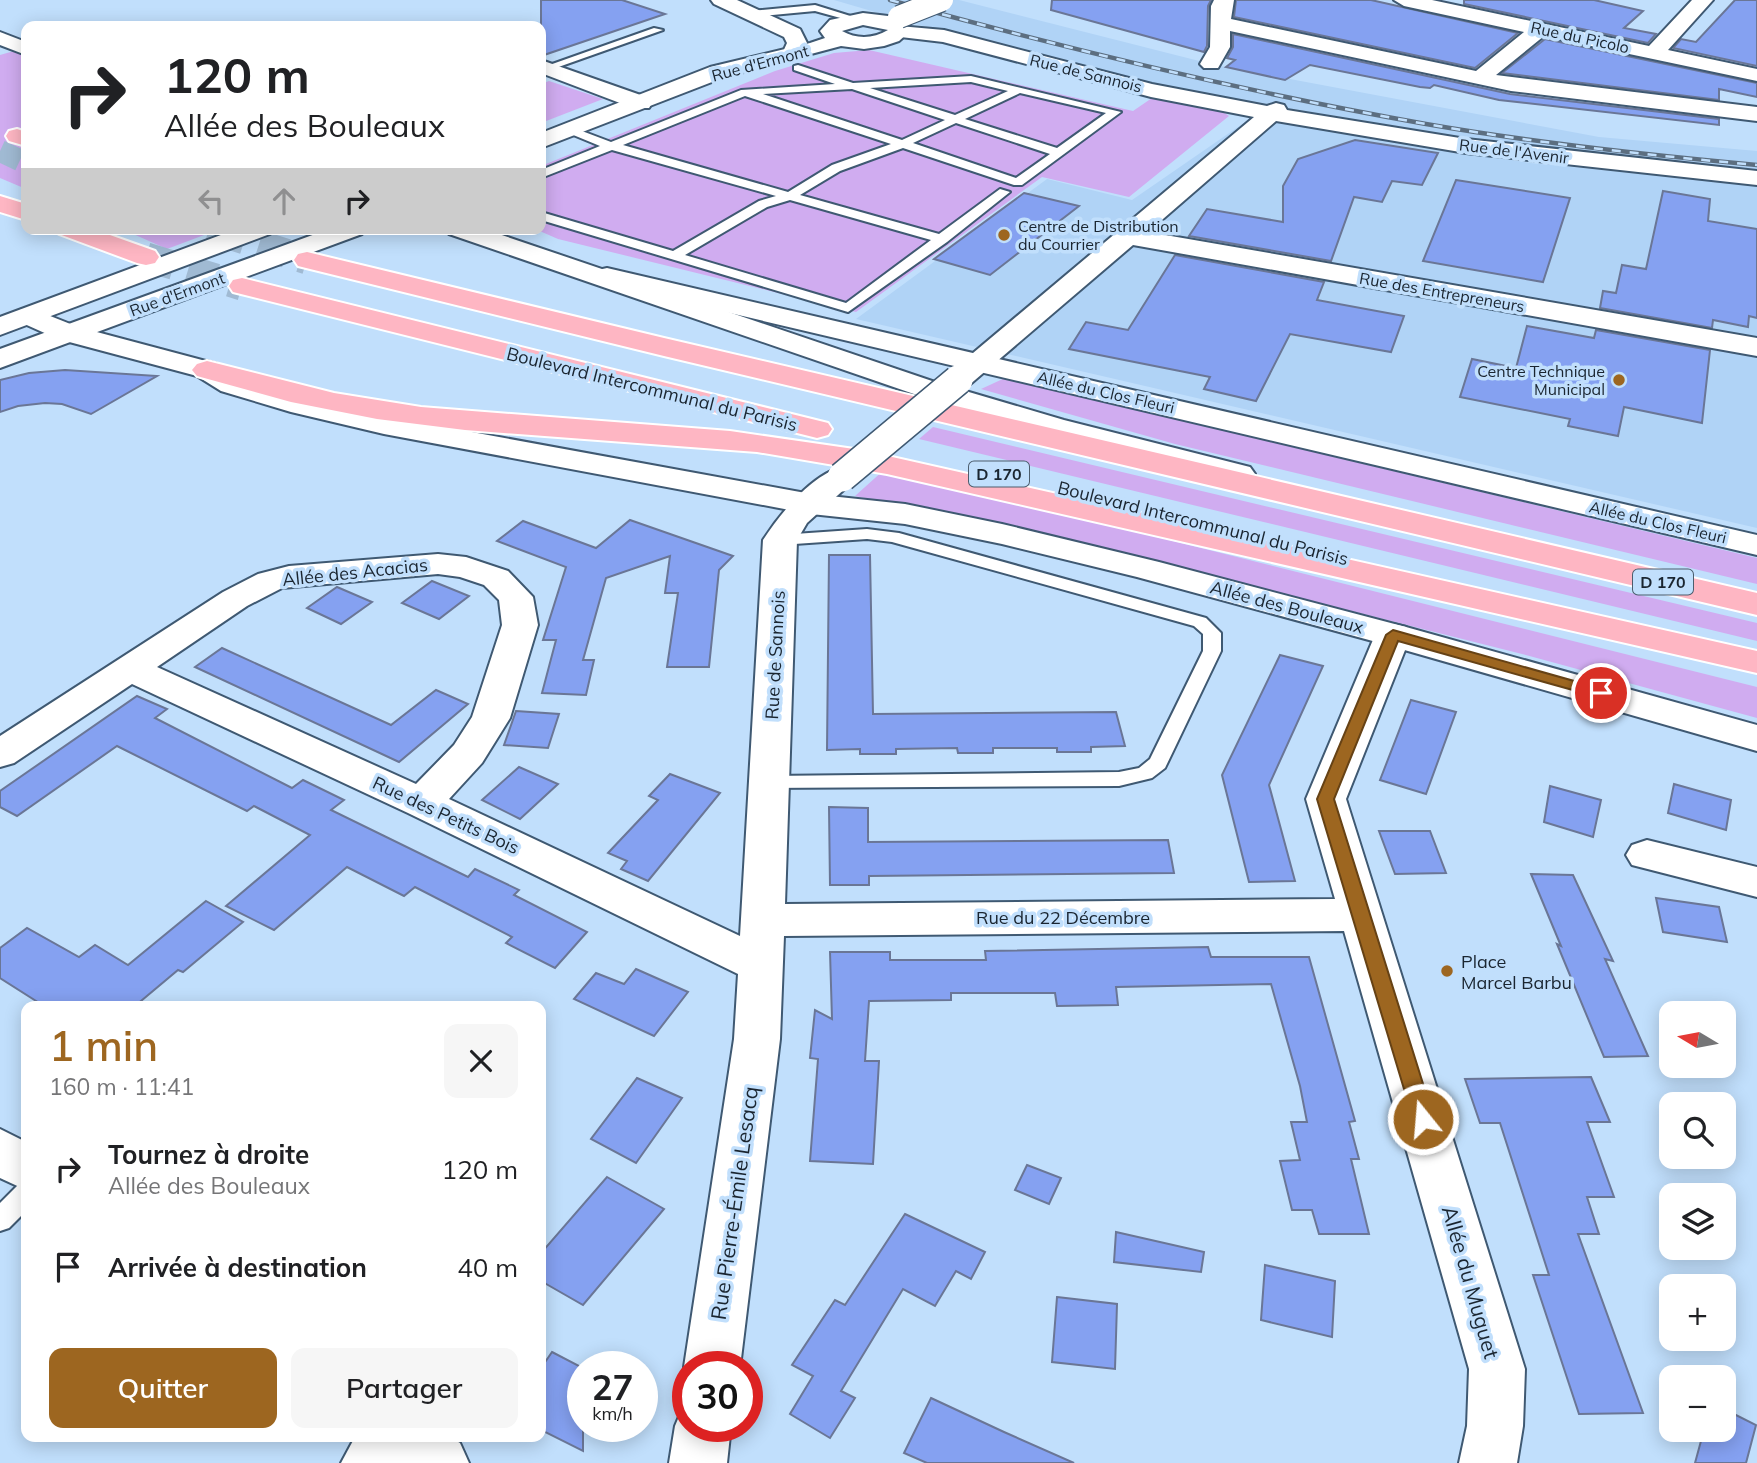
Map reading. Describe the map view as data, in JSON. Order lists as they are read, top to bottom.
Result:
{
  "streets": {
    "highway": ["Boulevard Intercommunal du Parisis", "D 170"],
    "street": [
      "Rue du Picolo",
      "Rue d'Ermont",
      "Rue de Sannois",
      "Rue de l'Avenir",
      "Rue des Entrepreneurs",
      "Allée du Clos Fleuri",
      "Allée des Acacias",
      "Allée des Bouleaux",
      "Rue des Petits Bois",
      "Rue du 22 Décembre",
      "Rue Pierre-Émile Lesacq",
      "Allée du Muguet"
    ]
  },
  "crossings": [
    ["Rue d'Ermont", "Rue de Sannois"],
    ["Rue d'Ermont", "Boulevard Intercommunal du Parisis"],
    ["Rue d'Ermont", "Allée des Bouleaux"],
    ["Rue de Sannois", "Rue de l'Avenir"],
    ["Rue de Sannois", "Rue des Petits Bois"],
    ["Rue de Sannois", "Rue du 22 Décembre"],
    ["Rue de Sannois", "Rue Pierre-Émile Lesacq"],
    ["Allée des Acacias", "Rue des Petits Bois"],
    ["Allée des Bouleaux", "Allée du Muguet"],
    ["Rue du 22 Décembre", "Allée du Muguet"]
  ],
  "places": ["Centre de Distribution du Courrier", "Centre Technique Municipal", "Place Marcel Barbu"],
  "north": "left",
  "page": {
    "turn": ["120 m", "Allée des Bouleaux"],
    "map_buttons": ["+", "−"],
    "heading": ["1 min", "160 m · 11:41"],
    "list": [
      {
        "name": "Tournez à droite",
        "note": "Allée des Bouleaux",
        "value": "120 m"
      },
      {
        "name": "Arrivée à destination",
        "value": "40 m"
      }
    ],
    "buttons": ["Quitter", "Partager"],
    "speed": "27 km/h",
    "limit": "30"
  }
}
